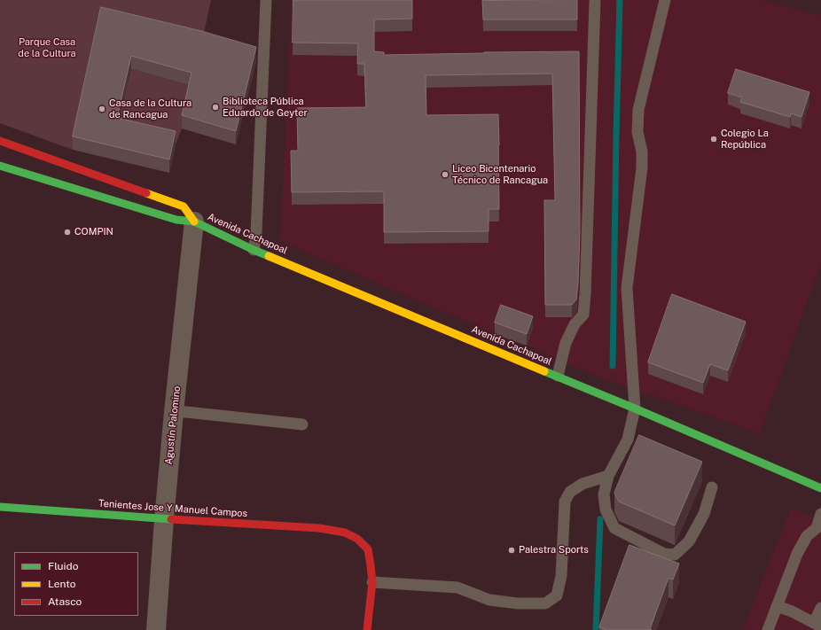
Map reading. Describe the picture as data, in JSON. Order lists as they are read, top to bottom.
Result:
{
  "streets": {
    "main road": ["Avenida Cachapoal", "Tenientes Jose Y Manuel Campos"],
    "street": ["Agustín Palomino"]
  },
  "crossings": [
    ["Avenida Cachapoal", "Agustín Palomino"],
    ["Agustín Palomino", "Tenientes Jose Y Manuel Campos"]
  ],
  "parks": ["Parque Casa de la Cultura"],
  "places": [
    "Biblioteca Pública Eduardo de Geyter",
    "Casa de la Cultura de Rancagua",
    "Colegio La República",
    "Liceo Bicentenario Técnico de Rancagua",
    "COMPIN",
    "Palestra Sports"
  ],
  "legend": ["Fluido", "Lento", "Atasco"]
}
